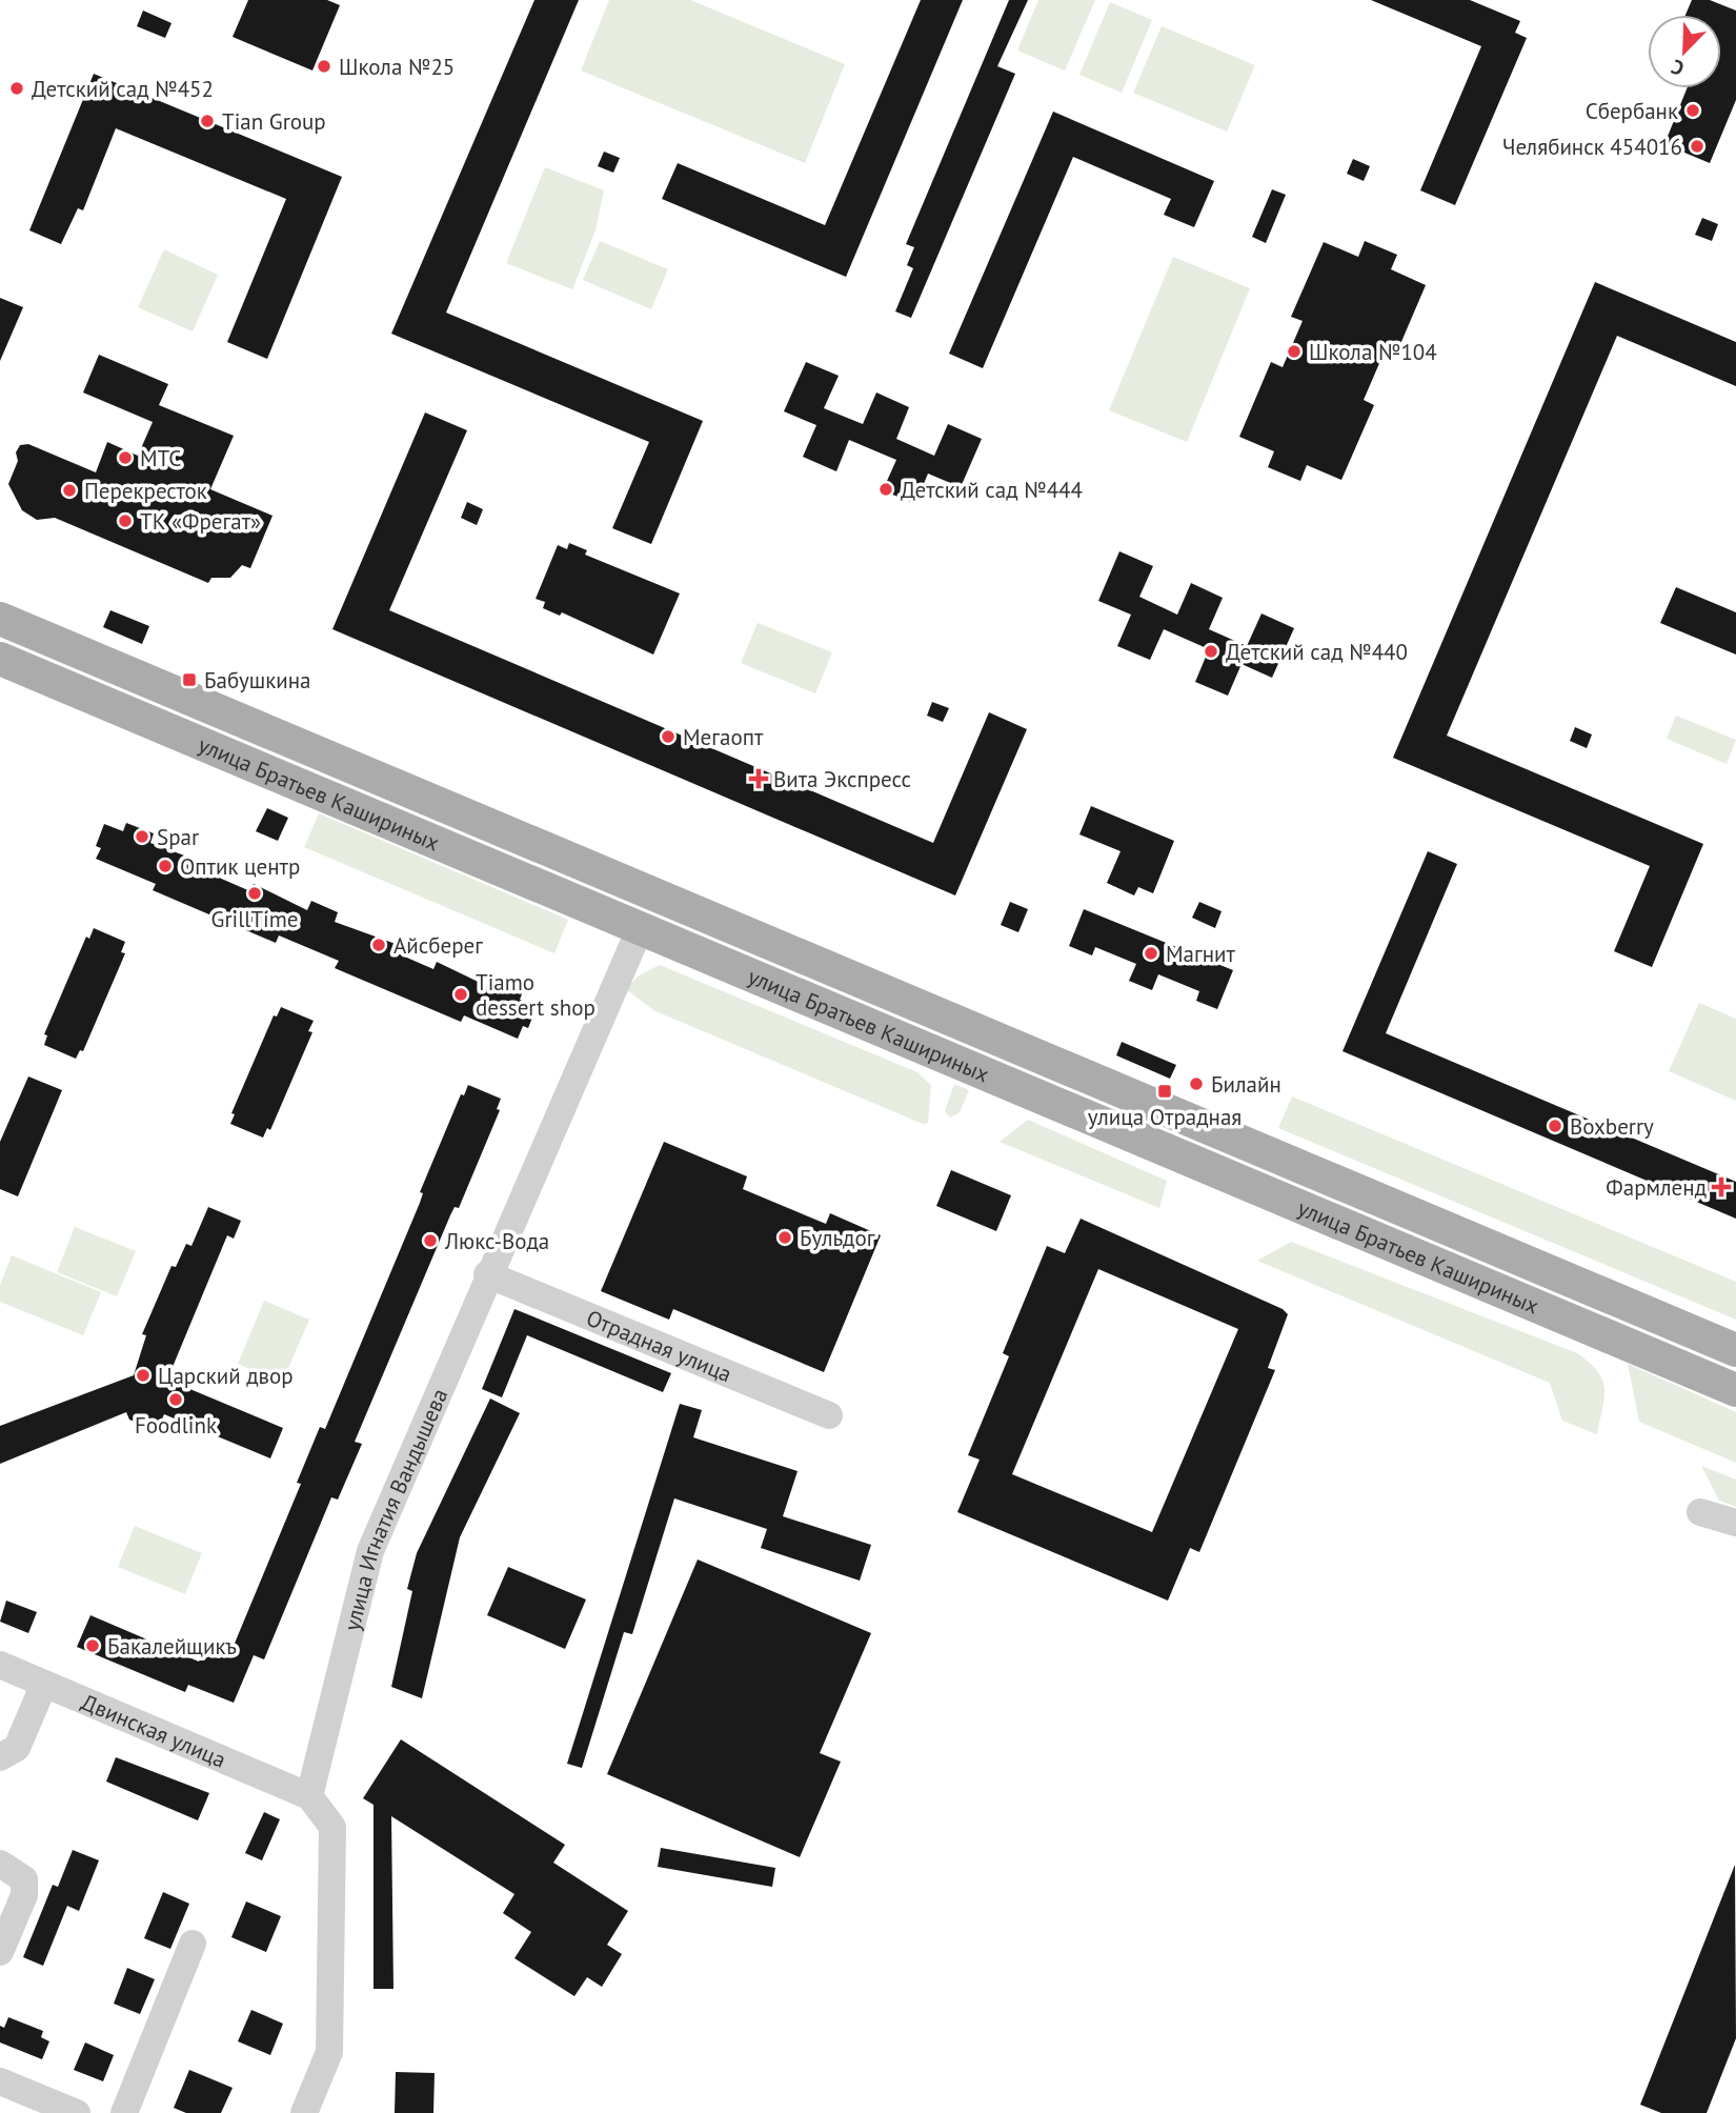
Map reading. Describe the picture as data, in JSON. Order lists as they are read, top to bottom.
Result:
{
  "streets": {
    "main road": ["улица Братьев Кашириных"],
    "street": ["Отрадная улица", "улица Игнатия Вандышева", "Двинская улица"]
  },
  "crossings": [
    ["улица Братьев Кашириных", "улица Игнатия Вандышева"],
    ["Отрадная улица", "улица Игнатия Вандышева"],
    ["улица Игнатия Вандышева", "Двинская улица"]
  ],
  "places": {
    "other": [
      "Школа №25",
      "Детский сад №452",
      "Сбербанк",
      "Tian Group",
      "Челябинск 454016",
      "Школа №104",
      "МТС",
      "Детский сад №444",
      "Перекресток",
      "ТК «Фрегат»",
      "Детский сад №440",
      "Мегаопт",
      "Spar",
      "Оптик центр",
      "GrillTime",
      "Айсберег",
      "Магнит",
      "Tiamo dessert shop",
      "Билайн",
      "Boxberry",
      "Бульдог",
      "Люкс-Вода",
      "Царский двор",
      "Foodlink",
      "Бакалейщикъ"
    ],
    "transit": ["Бабушкина", "улица Отрадная"],
    "health": ["Вита Экспресс", "Фармленд"]
  },
  "north": "bottom left"
}
